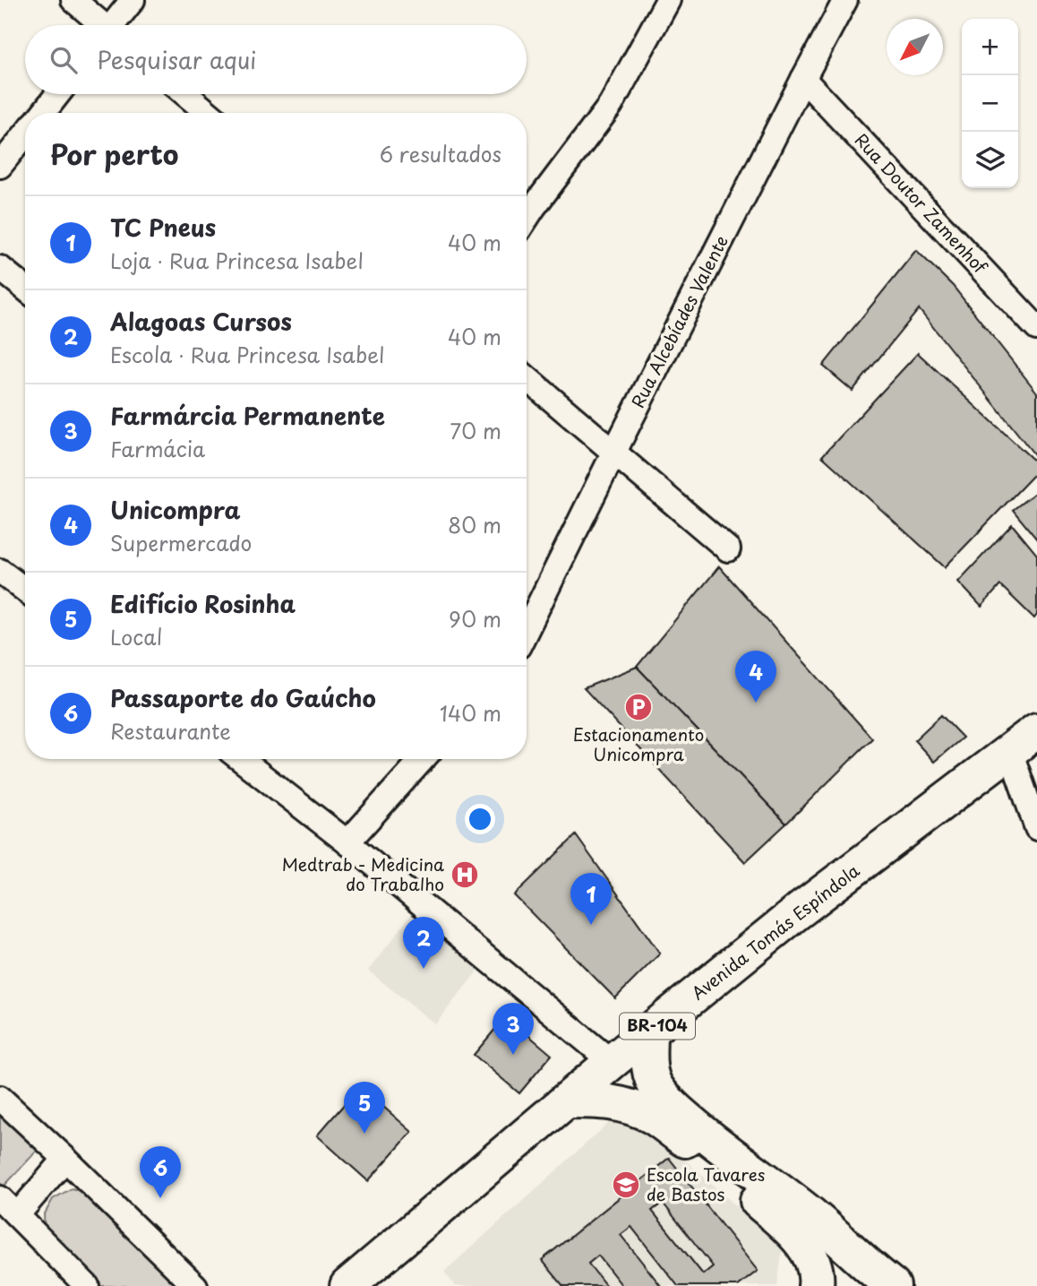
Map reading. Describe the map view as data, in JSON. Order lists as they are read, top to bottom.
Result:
{
  "streets": {
    "highway": ["Avenida Tomás Espíndola", "BR-104"],
    "street": ["Rua Doutor Zamenhof", "Rua Alcebíades Valente"]
  },
  "crossings": [
    ["Rua Doutor Zamenhof", "Rua Alcebíades Valente"]
  ],
  "places": {
    "parking": ["Estacionamento Unicompra"],
    "hospital": ["Medtrab - Medicina do Trabalho"],
    "school or university": ["Escola Tavares de Bastos"]
  },
  "north": "bottom left",
  "page": {
    "map_buttons": ["+", "−"],
    "search": "Pesquisar aqui",
    "heading": ["Por perto", "6 resultados"],
    "list": [
      {
        "mark": "1",
        "name": "TC Pneus",
        "note": "Loja · Rua Princesa Isabel",
        "value": "40 m"
      },
      {
        "mark": "2",
        "name": "Alagoas Cursos",
        "note": "Escola · Rua Princesa Isabel",
        "value": "40 m"
      },
      {
        "mark": "3",
        "name": "Farmárcia Permanente",
        "note": "Farmácia",
        "value": "70 m"
      },
      {
        "mark": "4",
        "name": "Unicompra",
        "note": "Supermercado",
        "value": "80 m"
      },
      {
        "mark": "5",
        "name": "Edifício Rosinha",
        "note": "Local",
        "value": "90 m"
      },
      {
        "mark": "6",
        "name": "Passaporte do Gaúcho",
        "note": "Restaurante",
        "value": "140 m"
      }
    ],
    "pins": [
      "4",
      "1",
      "2",
      "3",
      "5",
      "6"
    ]
  }
}
